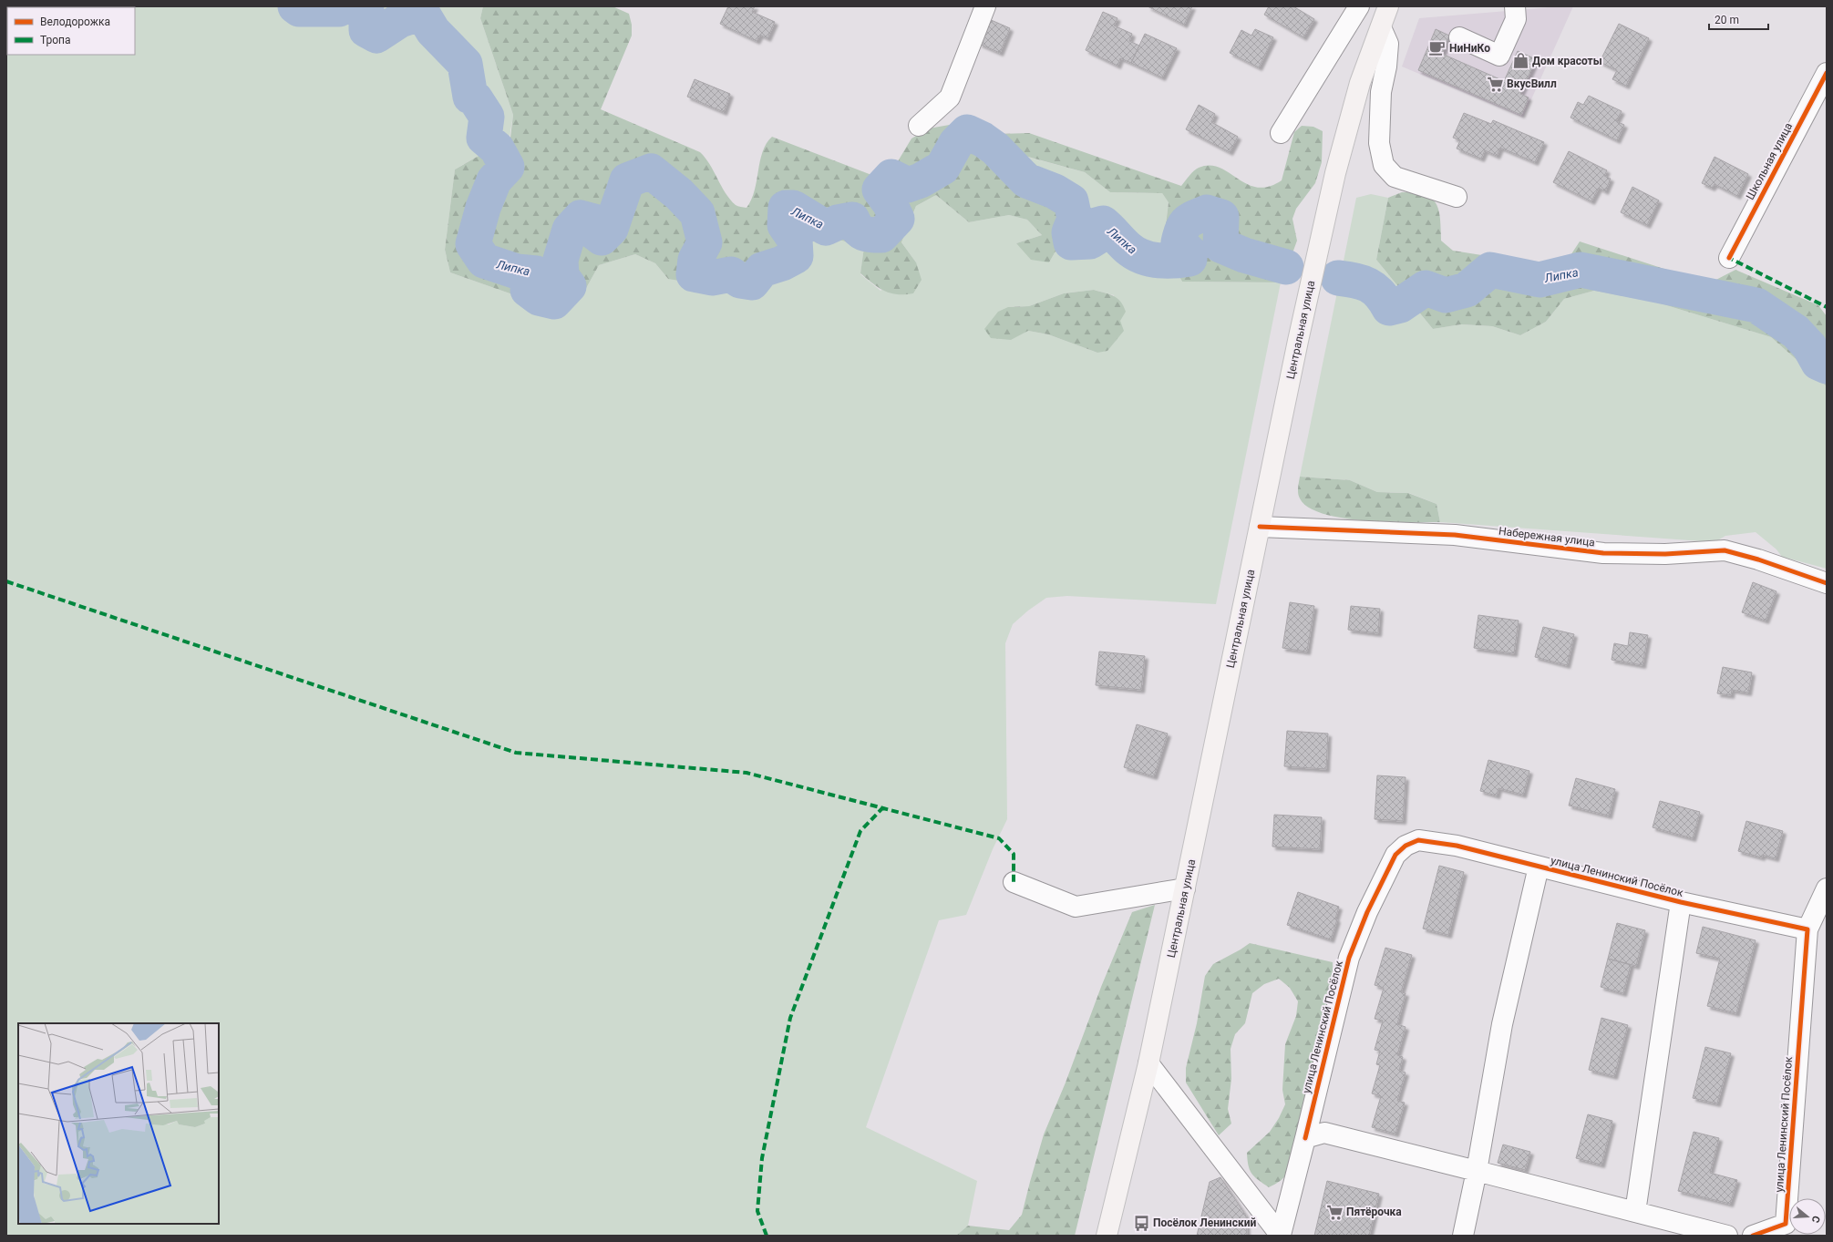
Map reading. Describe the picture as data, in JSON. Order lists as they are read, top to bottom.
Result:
{
  "streets": {
    "main road": ["Центральная улица"],
    "street": ["Школьная улица", "Набережная улица", "улица Ленинский Посёлок"]
  },
  "crossings": [
    ["Центральная улица", "Набережная улица"]
  ],
  "water": ["Липка"],
  "places": {
    "cafe": ["НиНиКо"],
    "shop": ["Дом красоты"],
    "supermarket": ["ВкусВилл", "Пятёрочка"],
    "bus stop": ["Посёлок Ленинский"]
  },
  "legend": ["Велодорожка", "Тропа"],
  "scale_bar": "20 m",
  "north": "right"
}
